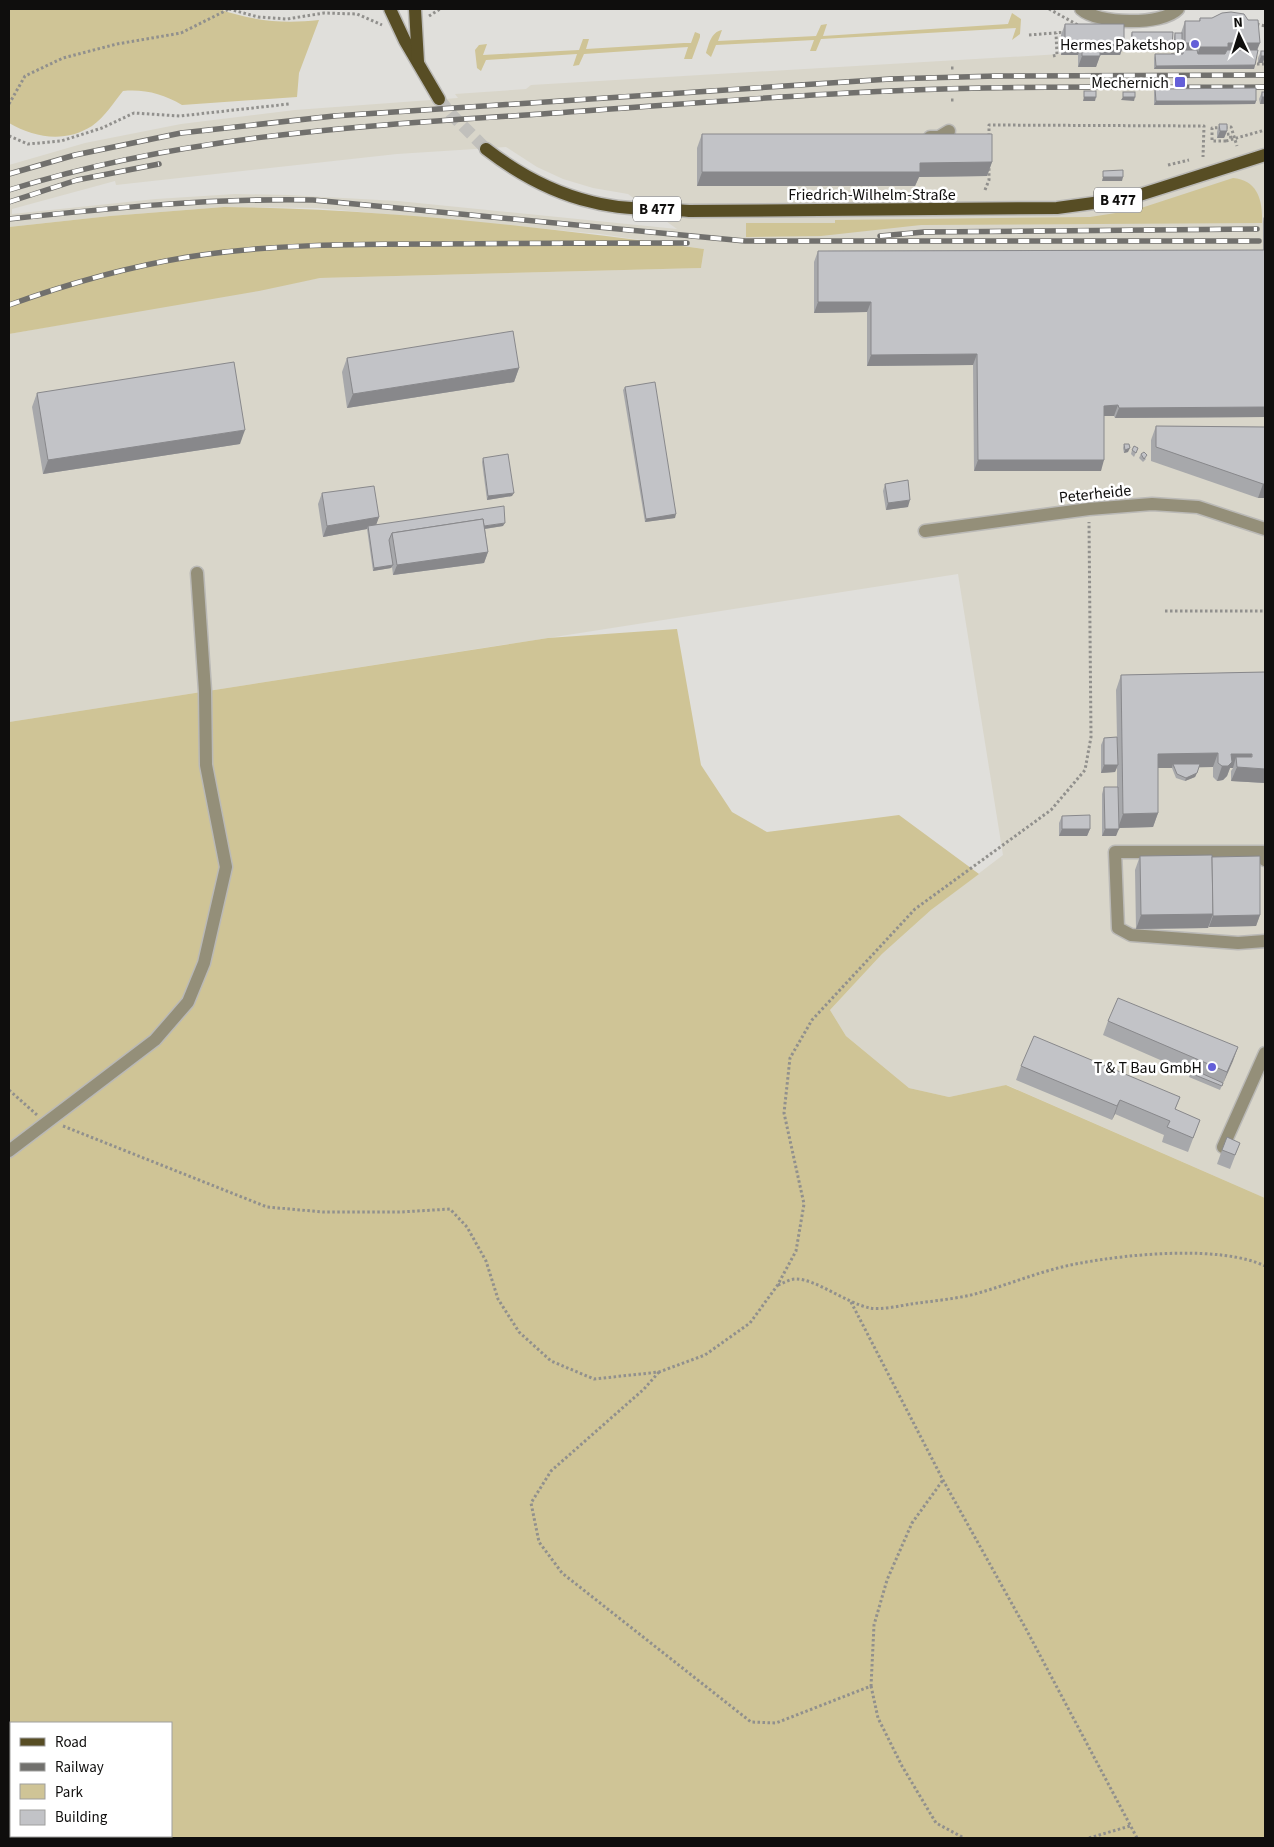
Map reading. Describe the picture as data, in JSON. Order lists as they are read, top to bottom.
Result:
{
  "streets": {
    "main road": ["Friedrich-Wilhelm-Straße", "B 477"],
    "street": ["Peterheide"]
  },
  "places": {
    "other": ["Hermes Paketshop", "T & T Bau GmbH"],
    "transit": ["Mechernich"]
  },
  "legend": [
    "Road",
    "Railway",
    "Park",
    "Building"
  ],
  "north": "top"
}
